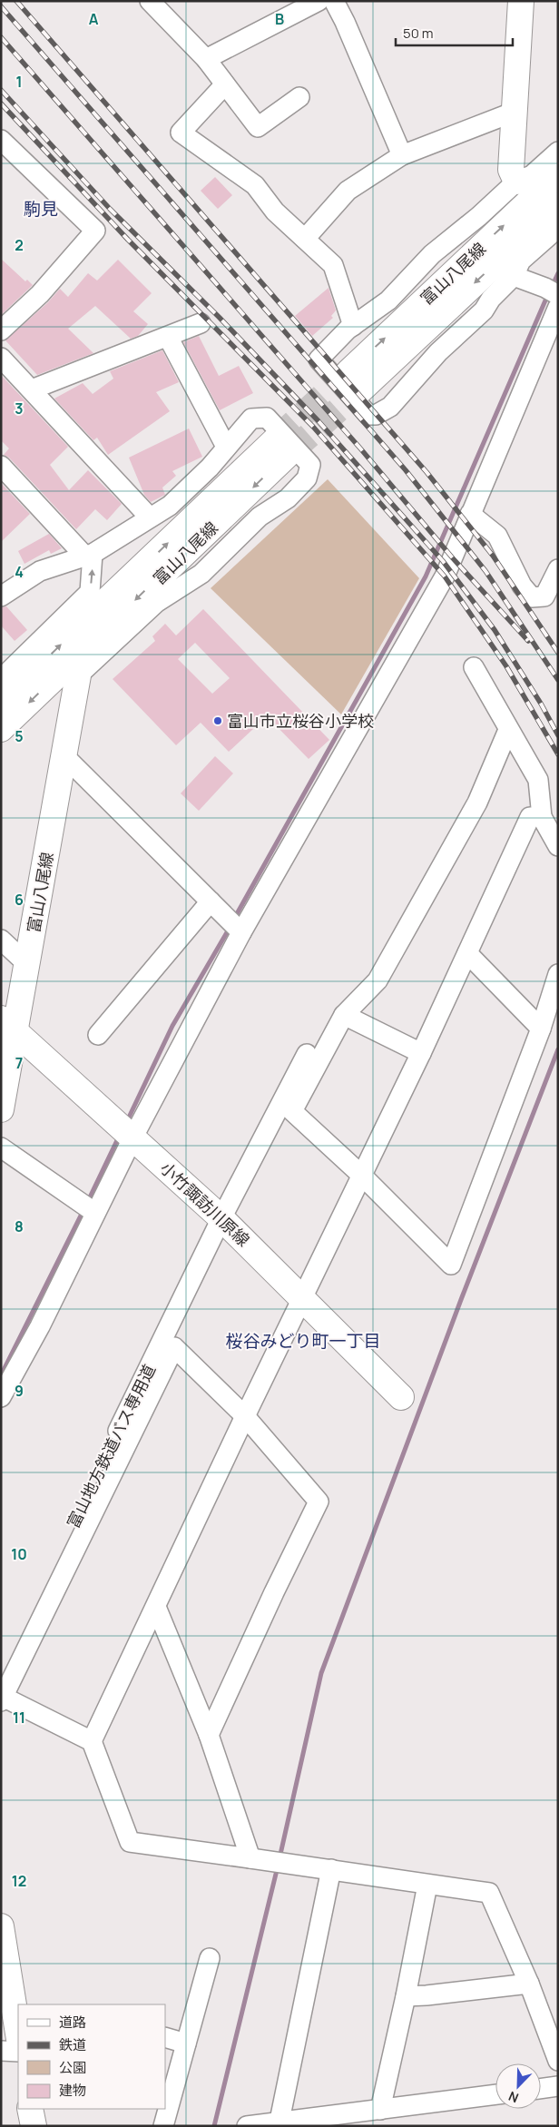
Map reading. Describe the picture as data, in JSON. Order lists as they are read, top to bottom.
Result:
{
  "streets": {
    "main road": ["富山八尾線", "小竹諏訪川原線"],
    "street": ["富山地方鉄道バス専用道"]
  },
  "crossings": [
    ["富山八尾線", "小竹諏訪川原線"],
    ["小竹諏訪川原線", "富山地方鉄道バス専用道"]
  ],
  "districts": ["駒見", "桜谷みどり町一丁目"],
  "places": ["富山市立桜谷小学校"],
  "legend": [
    "道路",
    "鉄道",
    "公園",
    "建物"
  ],
  "scale_bar": "50 m",
  "north": "bottom left",
  "grid": {
    "columns": ["A", "B"],
    "rows": [
      "1",
      "2",
      "3",
      "4",
      "5",
      "6",
      "7",
      "8",
      "9",
      "10",
      "11",
      "12"
    ]
  }
}
